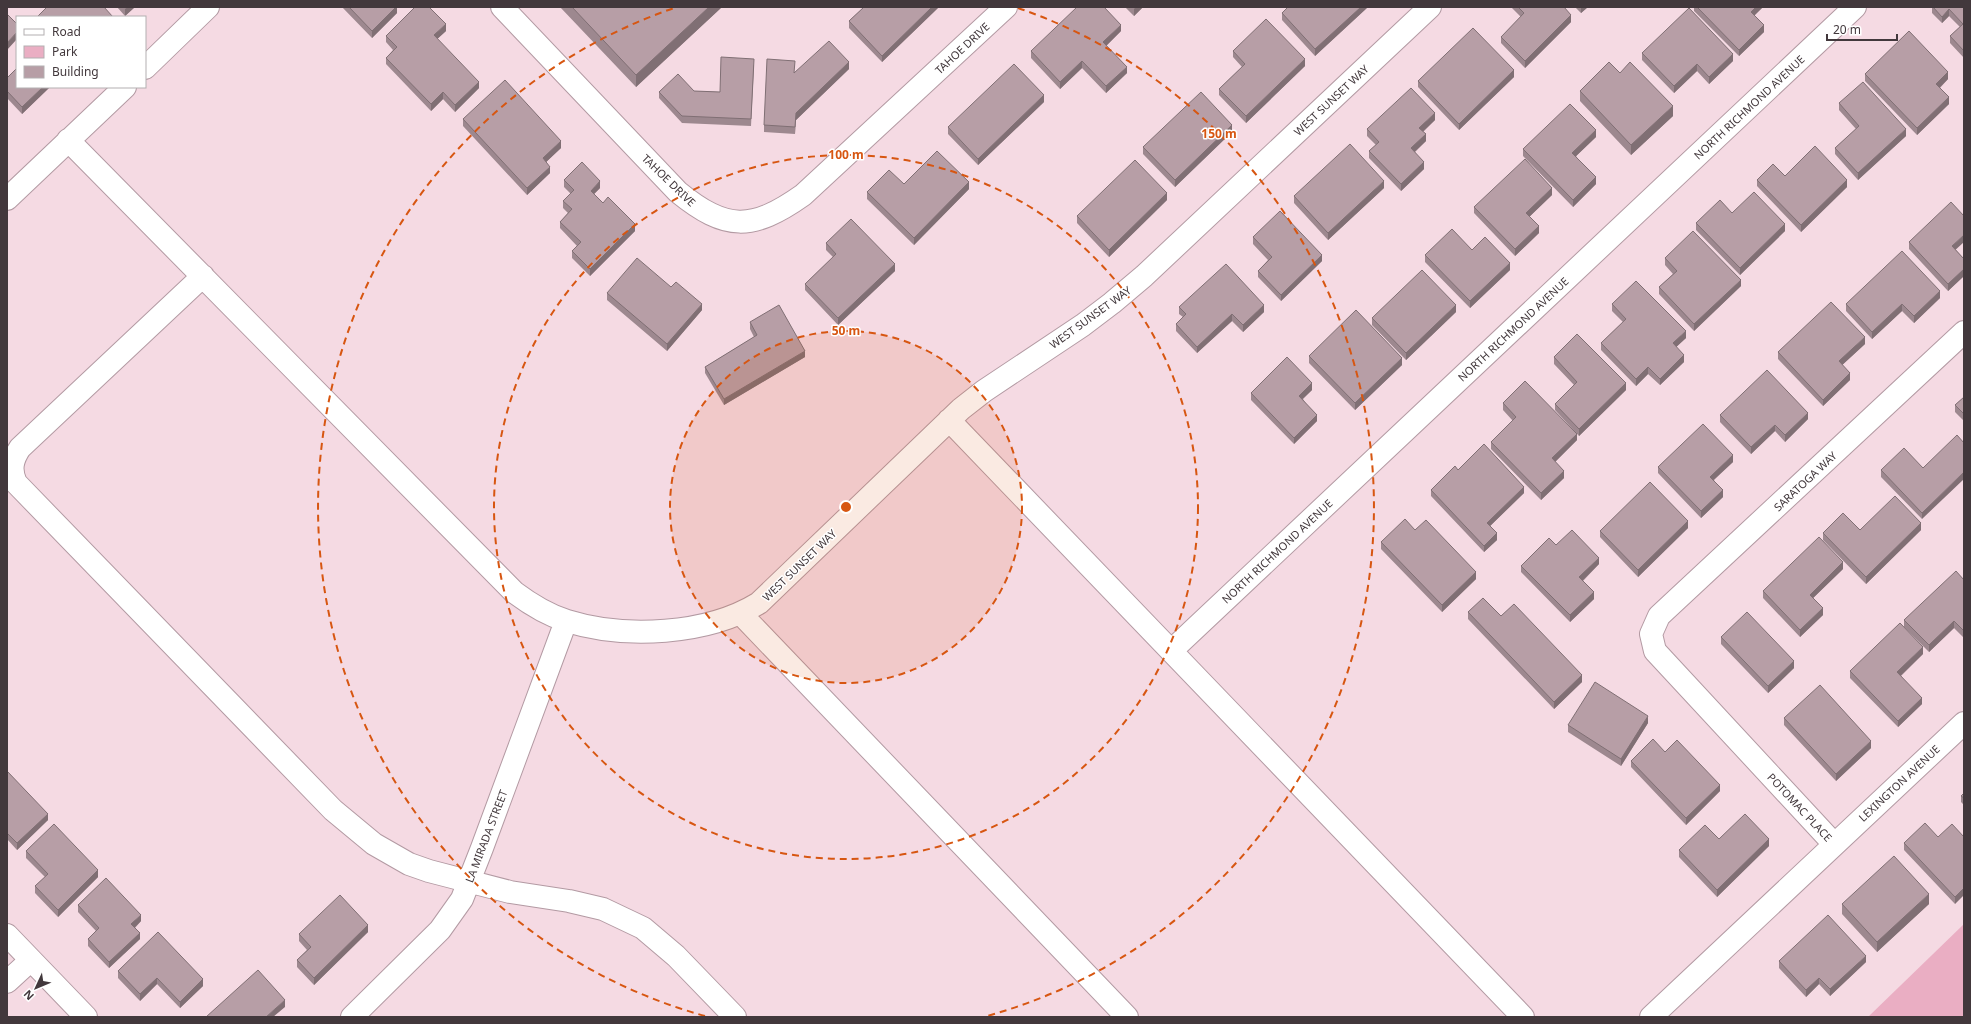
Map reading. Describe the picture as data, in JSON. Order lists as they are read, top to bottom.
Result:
{
  "streets": {
    "street": [
      "TAHOE DRIVE",
      "WEST SUNSET WAY",
      "NORTH RICHMOND AVENUE",
      "SARATOGA WAY",
      "LEXINGTON AVENUE",
      "POTOMAC PLACE",
      "LA MIRADA STREET"
    ]
  },
  "crossings": [
    ["WEST SUNSET WAY", "LA MIRADA STREET"],
    ["SARATOGA WAY", "POTOMAC PLACE"],
    ["LEXINGTON AVENUE", "POTOMAC PLACE"]
  ],
  "legend": ["Road", "Park", "Building"],
  "scale_bar": "20 m",
  "north": "bottom left",
  "rings": ["150 m", "100 m", "50 m"]
}
